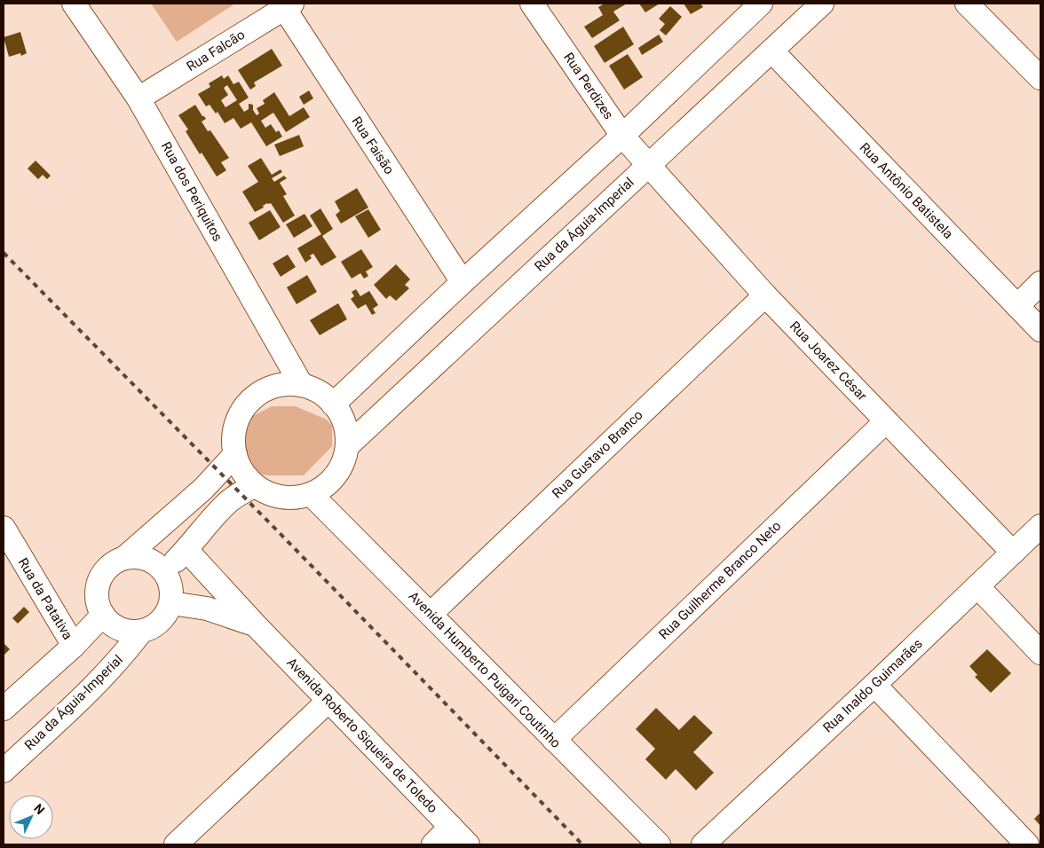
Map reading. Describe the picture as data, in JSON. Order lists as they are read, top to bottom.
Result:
{
  "streets": {
    "street": [
      "Rua Falcão",
      "Rua Perdizes",
      "Rua Faisão",
      "Rua Antônio Batistela",
      "Rua dos Periquitos",
      "Rua da Águia-Imperial",
      "Rua Joarez César",
      "Rua Gustavo Branco",
      "Rua Guilherme Branco Neto",
      "Rua da Patativa",
      "Avenida Humberto Puigari Coutinho",
      "Rua Inaldo Guimarães",
      "Avenida Roberto Siqueira de Toledo"
    ]
  },
  "crossings": [
    ["Rua Falcão", "Rua Faisão"],
    ["Rua Falcão", "Rua dos Periquitos"],
    ["Rua Perdizes", "Rua da Águia-Imperial"],
    ["Rua Perdizes", "Rua Joarez César"],
    ["Rua Antônio Batistela", "Rua da Águia-Imperial"],
    ["Rua dos Periquitos", "Rua da Águia-Imperial"],
    ["Rua dos Periquitos", "Avenida Humberto Puigari Coutinho"],
    ["Rua da Águia-Imperial", "Rua Joarez César"],
    ["Rua da Águia-Imperial", "Avenida Humberto Puigari Coutinho"],
    ["Rua da Águia-Imperial", "Avenida Roberto Siqueira de Toledo"],
    ["Rua Joarez César", "Rua Gustavo Branco"],
    ["Rua Joarez César", "Rua Guilherme Branco Neto"],
    ["Rua Joarez César", "Rua Inaldo Guimarães"],
    ["Rua Gustavo Branco", "Avenida Humberto Puigari Coutinho"],
    ["Rua Guilherme Branco Neto", "Avenida Humberto Puigari Coutinho"]
  ],
  "north": "top right"
}
